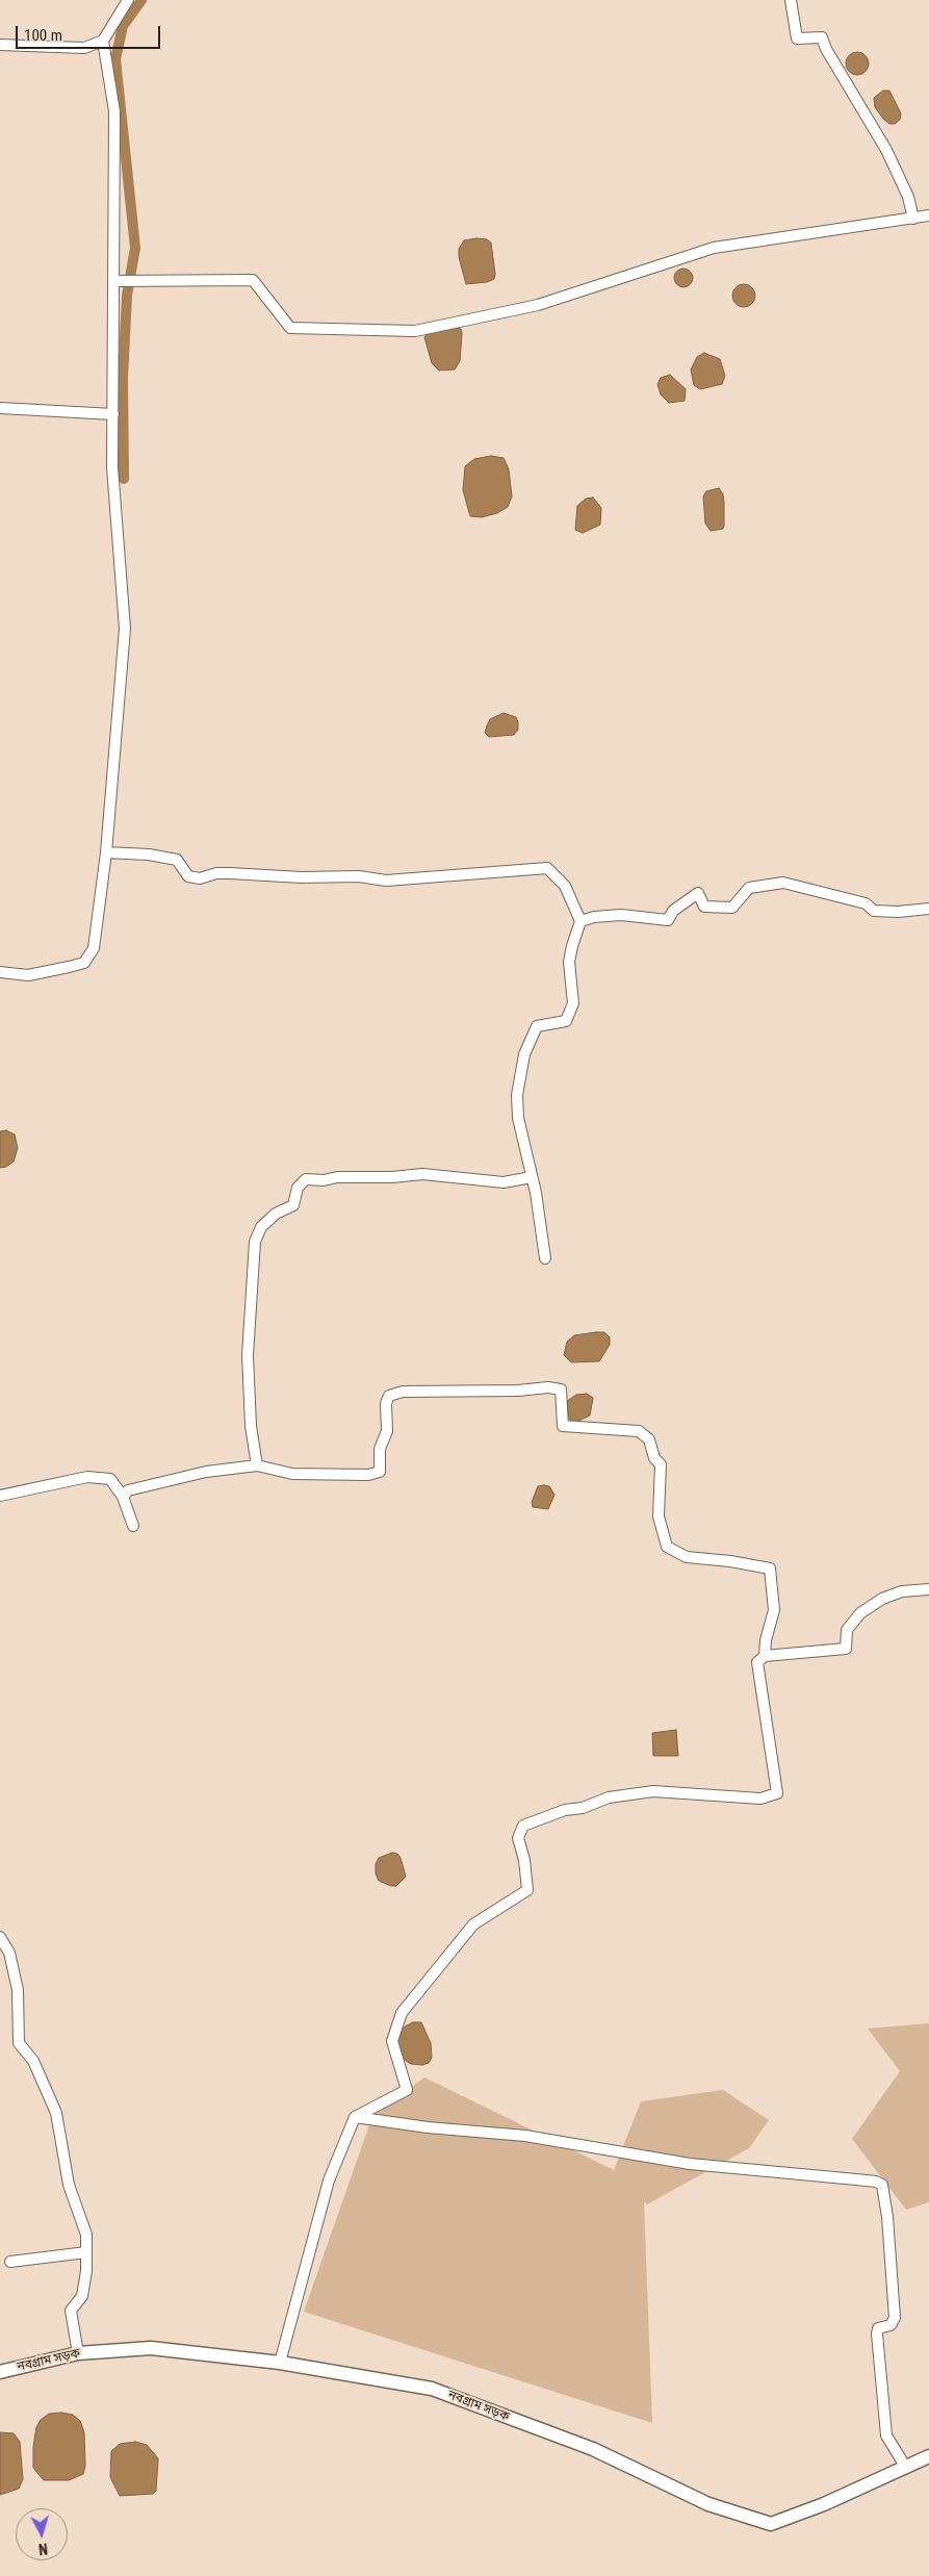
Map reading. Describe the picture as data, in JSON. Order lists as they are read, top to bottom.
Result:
{
  "streets": {
    "main road": ["নবগ্রাম সড়ক"]
  },
  "scale_bar": "100 m",
  "north": "bottom"
}
